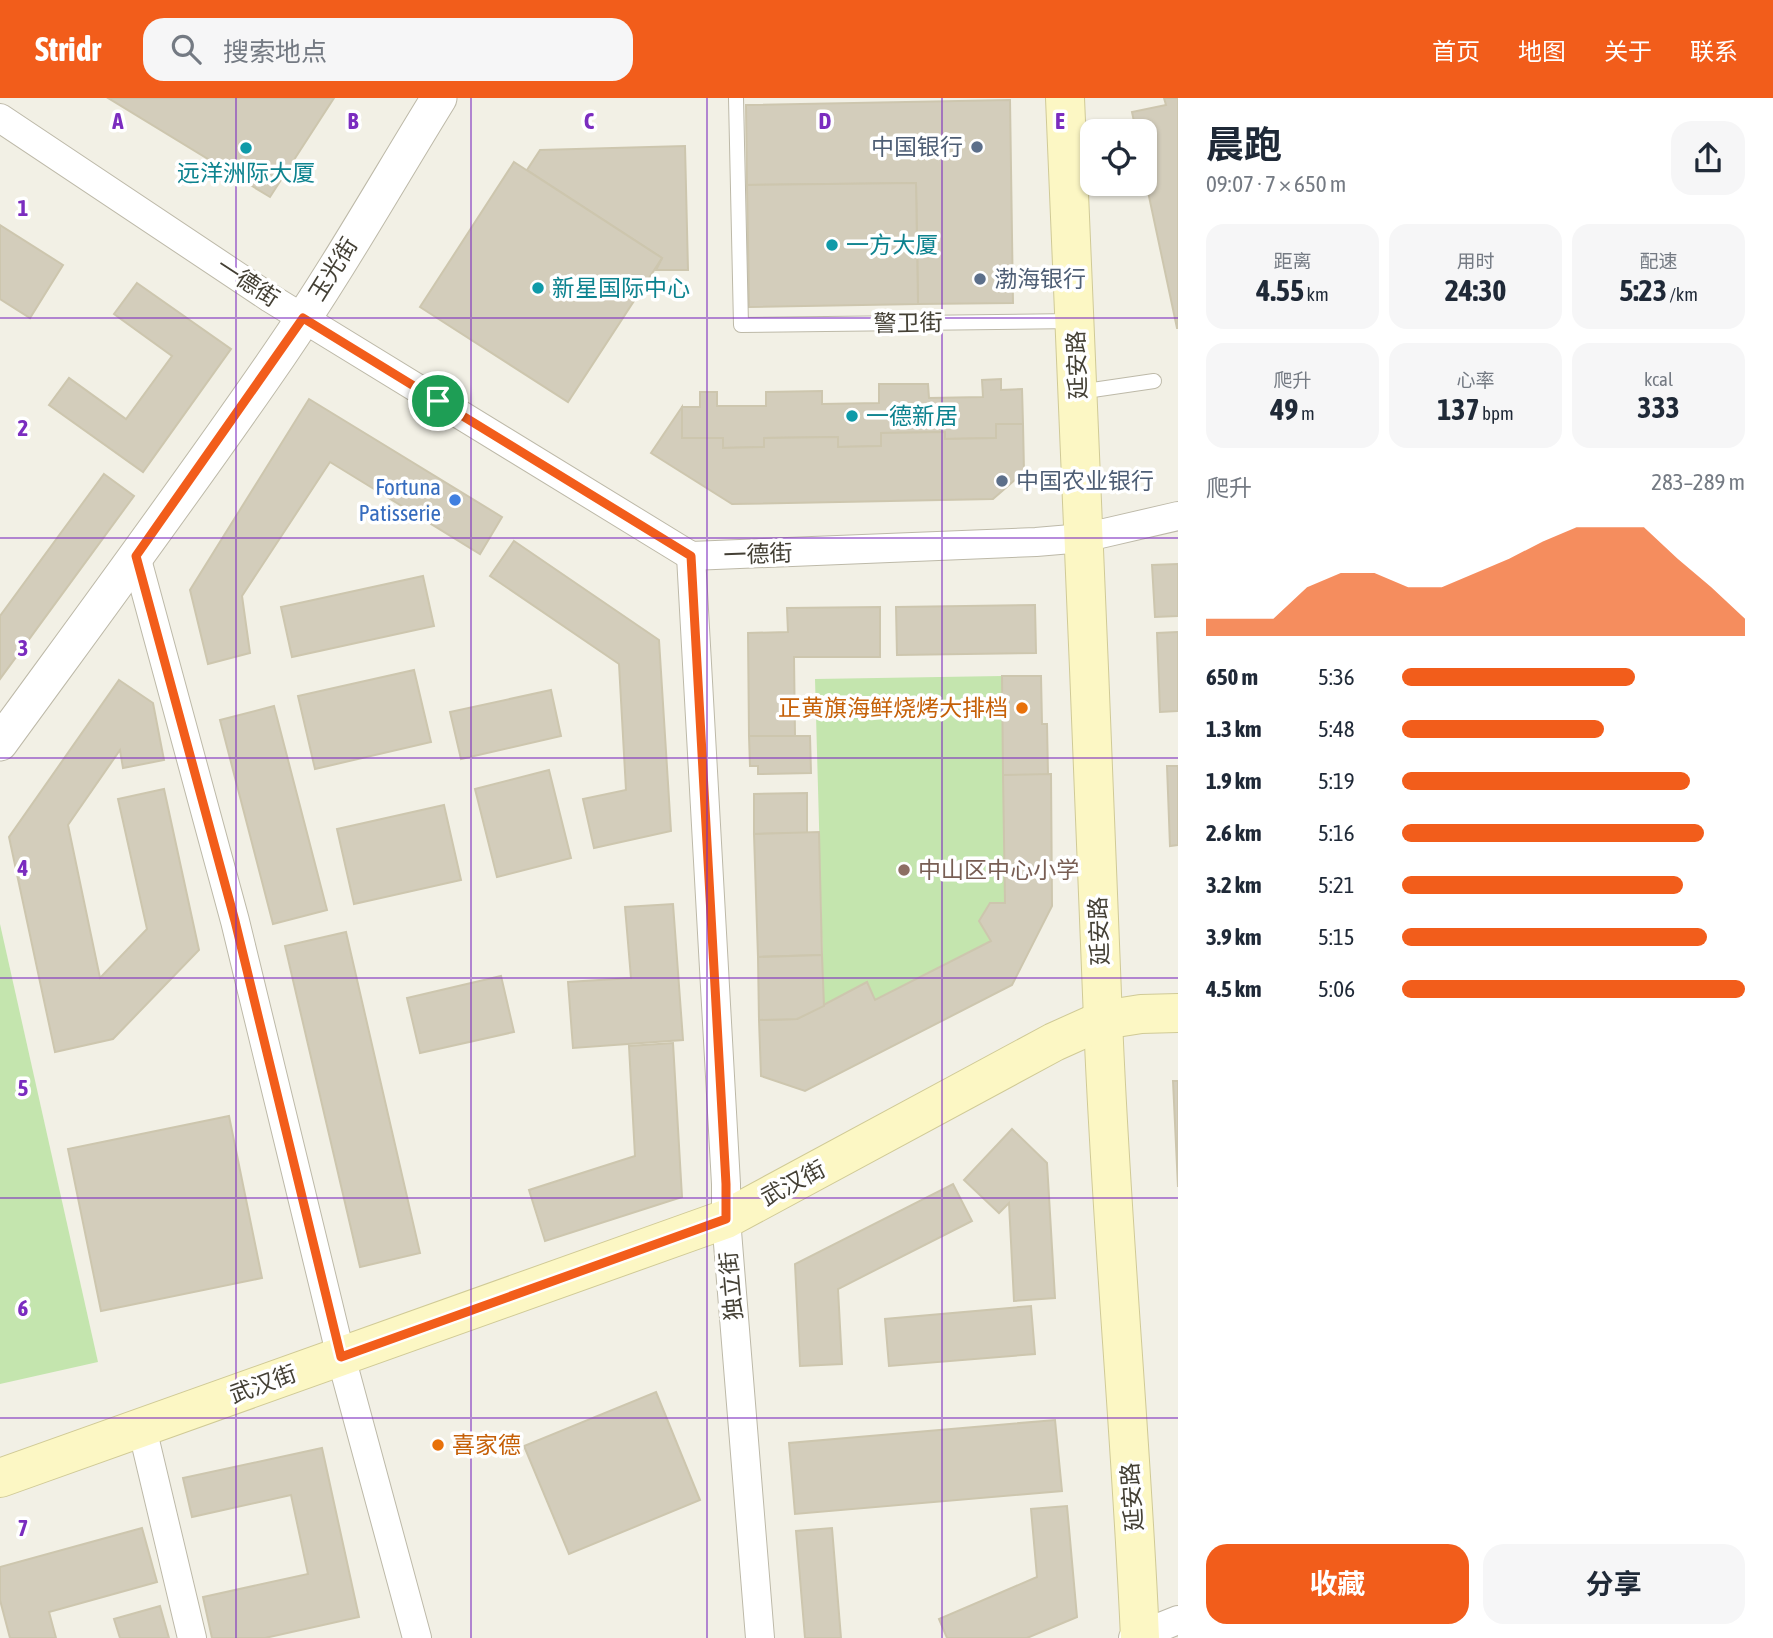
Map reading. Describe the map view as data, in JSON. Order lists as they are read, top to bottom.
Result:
{
  "streets": {
    "main road": ["延安路", "武汉街"],
    "street": ["玉光街", "一德街", "独立街"],
    "lane": ["警卫街"]
  },
  "crossings": [
    ["玉光街", "一德街"],
    ["一德街", "延安路"],
    ["一德街", "独立街"],
    ["警卫街", "延安路"],
    ["延安路", "武汉街"],
    ["武汉街", "独立街"]
  ],
  "places": [
    "中国银行",
    "远洋洲际大厦",
    "一方大厦",
    "渤海银行",
    "新星国际中心",
    "一德新居",
    "中国农业银行",
    "Fortuna Patisserie",
    "正黄旗海鲜烧烤大排档",
    "中山区中心小学",
    "喜家德"
  ],
  "page": {
    "header": "Stridr",
    "search": "搜索地点",
    "nav": [
      "首页",
      "地图",
      "关于",
      "联系"
    ],
    "heading": ["晨跑", "09:07 · 7 × 650 m"],
    "stats": [
      ["距离", "4.55 km"],
      ["用时", "24:30"],
      ["配速", "5:23 /km"],
      ["爬升", "49 m"],
      ["心率", "137 bpm"],
      ["kcal", "333"]
    ],
    "chart": ["爬升", "283–289 m"],
    "list": [
      {
        "name": "650 m",
        "note": "5:36"
      },
      {
        "name": "1.3 km",
        "note": "5:48"
      },
      {
        "name": "1.9 km",
        "note": "5:19"
      },
      {
        "name": "2.6 km",
        "note": "5:16"
      },
      {
        "name": "3.2 km",
        "note": "5:21"
      },
      {
        "name": "3.9 km",
        "note": "5:15"
      },
      {
        "name": "4.5 km",
        "note": "5:06"
      }
    ],
    "buttons": ["收藏", "分享"]
  },
  "grid": {
    "columns": [
      "A",
      "B",
      "C",
      "D",
      "E"
    ],
    "rows": [
      "1",
      "2",
      "3",
      "4",
      "5",
      "6",
      "7"
    ]
  }
}
